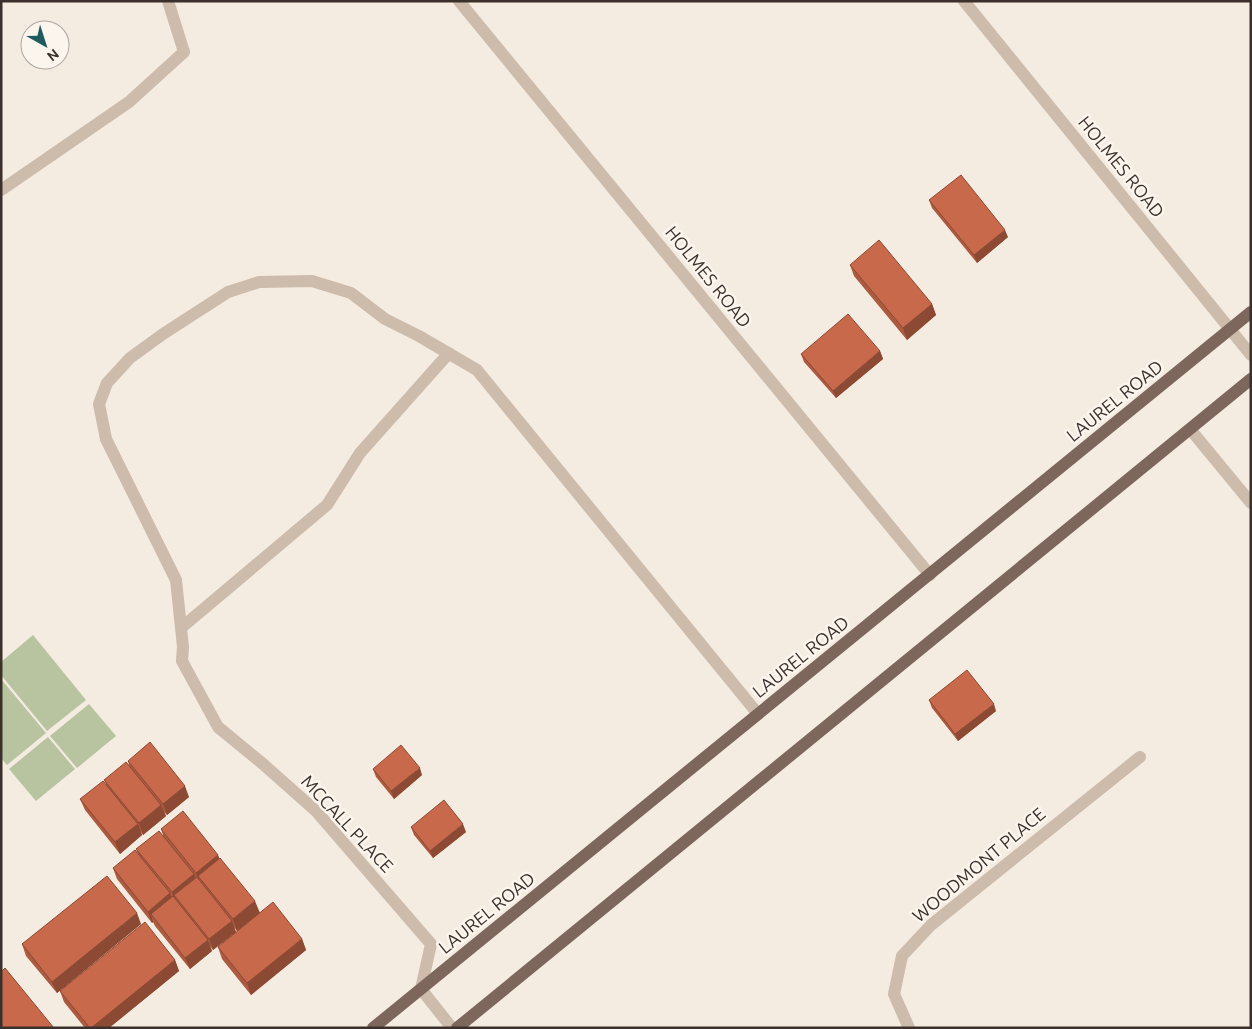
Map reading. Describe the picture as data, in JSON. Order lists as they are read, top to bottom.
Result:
{
  "streets": {
    "main road": ["LAUREL ROAD"],
    "street": ["HOLMES ROAD", "MCCALL PLACE", "WOODMONT PLACE"]
  },
  "crossings": [
    ["HOLMES ROAD", "LAUREL ROAD"],
    ["LAUREL ROAD", "MCCALL PLACE"]
  ],
  "north": "bottom right"
}
